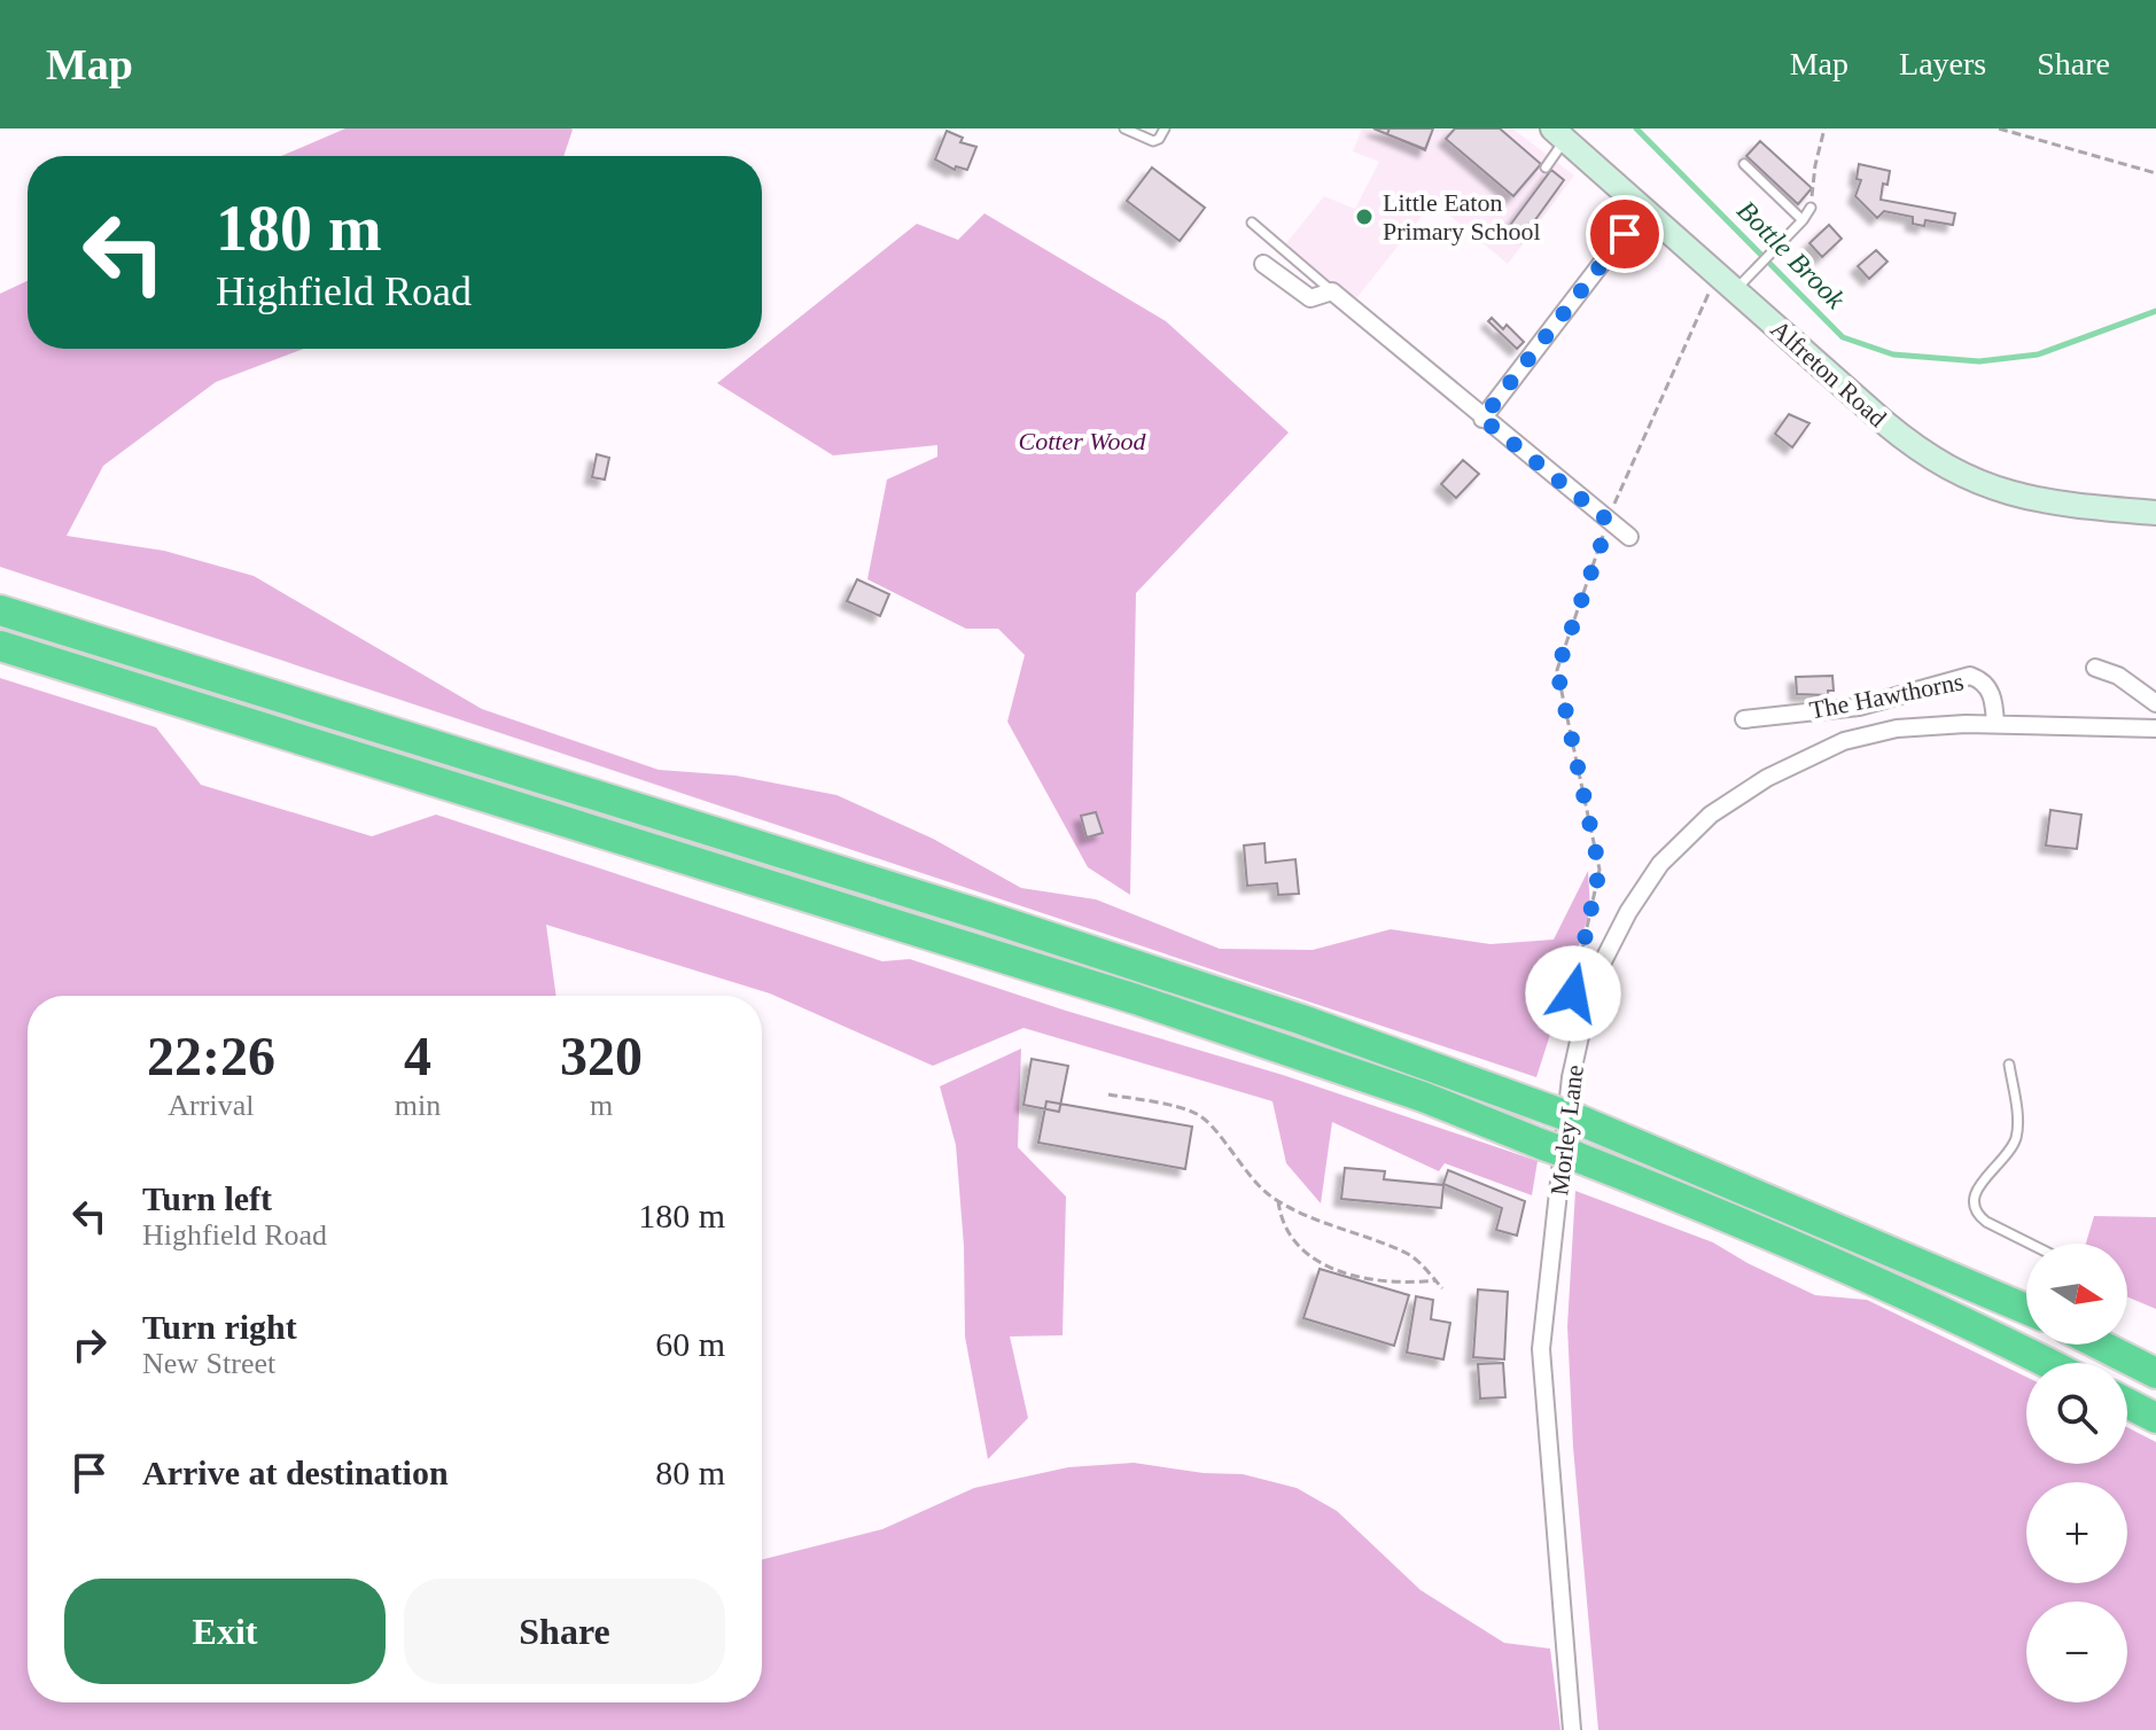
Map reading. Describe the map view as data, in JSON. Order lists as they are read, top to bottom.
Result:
{
  "streets": {
    "main road": ["Alfreton Road"],
    "street": ["The Hawthorns", "Morley Lane"]
  },
  "crossings": [
    ["The Hawthorns", "Morley Lane"]
  ],
  "water": ["Bottle Brook"],
  "parks": ["Cotter Wood"],
  "places": ["Little Eaton Primary School"],
  "north": "right",
  "page": {
    "header": "Map",
    "nav": ["Map", "Layers", "Share"],
    "turn": ["180 m", "Highfield Road"],
    "eta": [
      "22:26",
      "Arrival",
      "4",
      "min",
      "320",
      "m"
    ],
    "list": [
      {
        "name": "Turn left",
        "note": "Highfield Road",
        "value": "180 m"
      },
      {
        "name": "Turn right",
        "note": "New Street",
        "value": "60 m"
      },
      {
        "name": "Arrive at destination",
        "value": "80 m"
      }
    ],
    "map_buttons": ["+", "−"],
    "buttons": ["Exit", "Share"]
  }
}
